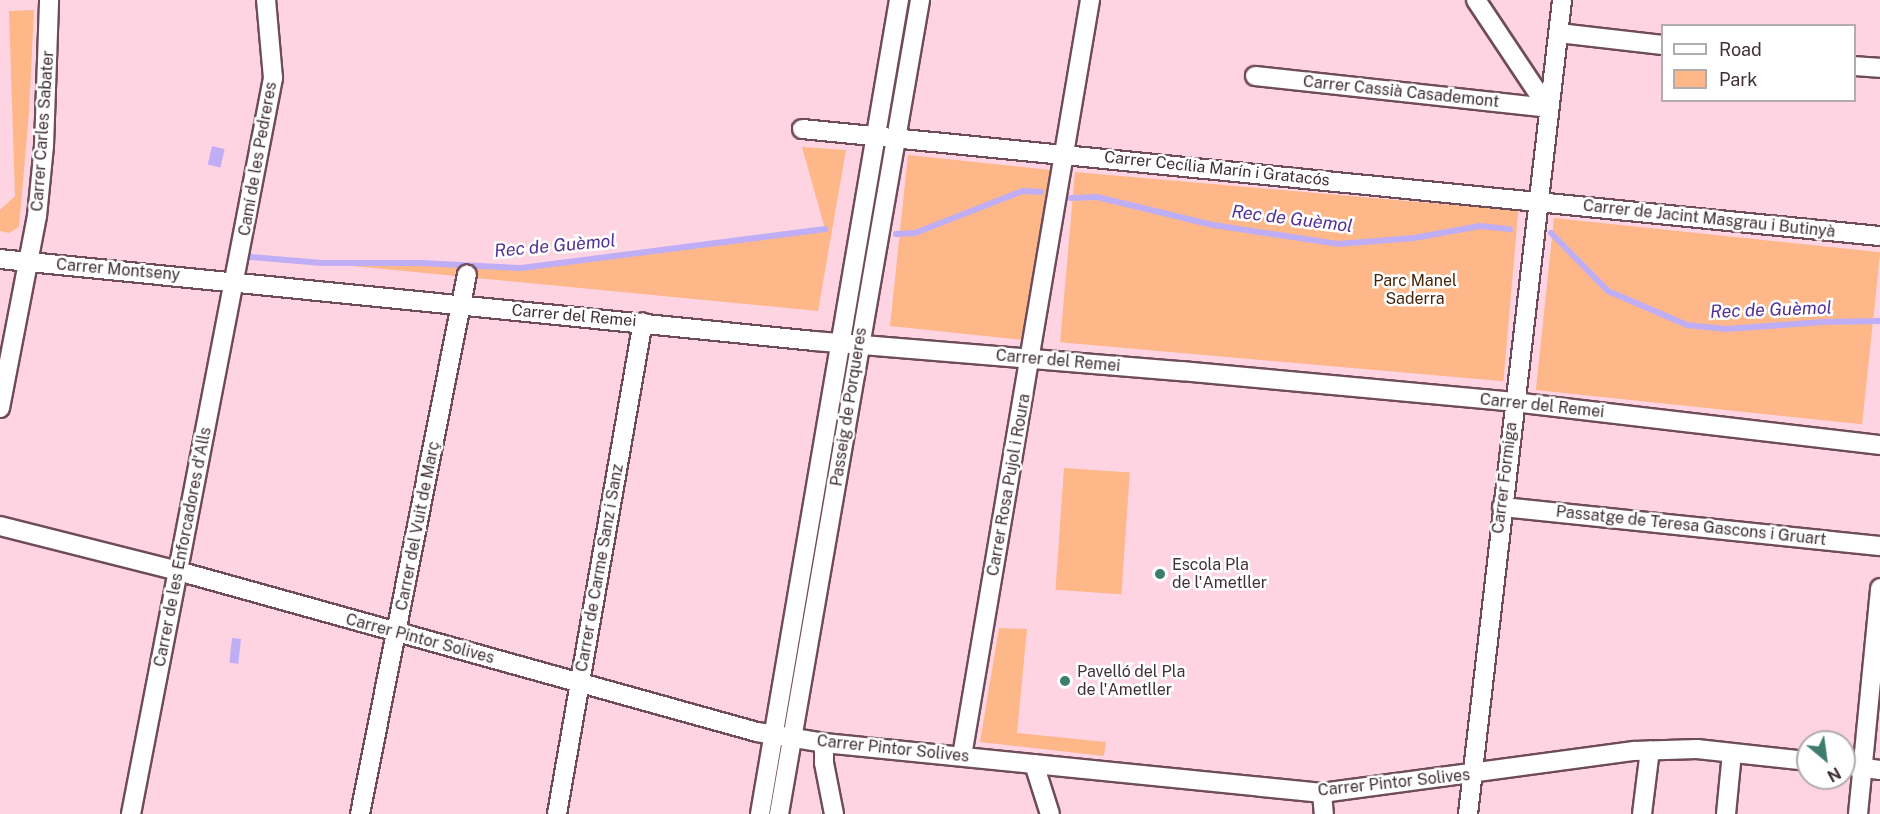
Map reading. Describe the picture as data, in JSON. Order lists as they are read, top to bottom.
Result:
{
  "streets": {
    "street": [
      "Carrer Cassià Casademont",
      "Carrer Carles Sabater",
      "Camí de les Pedreres",
      "Carrer Cecília Marín i Gratacós",
      "Carrer de Jacint Masgrau i Butinyà",
      "Carrer Montseny",
      "Carrer del Remei",
      "Passeig de Porqueres",
      "Carrer Formiga",
      "Carrer Rosa Pujol i Roura",
      "Carrer del Vuit de Març",
      "Passatge de Teresa Gascons i Gruart",
      "Carrer de les Enforcadores d'Alls",
      "Carrer de Carme Sanz i Sanz",
      "Carrer Pintor Solives"
    ]
  },
  "crossings": [
    ["Carrer Cassià Casademont", "Carrer Formiga"],
    ["Carrer Carles Sabater", "Carrer Montseny"],
    ["Camí de les Pedreres", "Carrer Montseny"],
    ["Camí de les Pedreres", "Carrer del Remei"],
    ["Camí de les Pedreres", "Carrer de les Enforcadores d'Alls"],
    ["Carrer Cecília Marín i Gratacós", "Carrer de Jacint Masgrau i Butinyà"],
    ["Carrer Cecília Marín i Gratacós", "Passeig de Porqueres"],
    ["Carrer Cecília Marín i Gratacós", "Carrer Formiga"],
    ["Carrer Cecília Marín i Gratacós", "Carrer Rosa Pujol i Roura"],
    ["Carrer de Jacint Masgrau i Butinyà", "Carrer Formiga"],
    ["Carrer Montseny", "Carrer del Remei"],
    ["Carrer Montseny", "Carrer de les Enforcadores d'Alls"],
    ["Carrer del Remei", "Passeig de Porqueres"],
    ["Carrer del Remei", "Carrer Formiga"],
    ["Carrer del Remei", "Carrer Rosa Pujol i Roura"],
    ["Carrer del Remei", "Carrer del Vuit de Març"],
    ["Carrer del Remei", "Carrer de les Enforcadores d'Alls"],
    ["Carrer del Remei", "Carrer de Carme Sanz i Sanz"],
    ["Passeig de Porqueres", "Carrer Pintor Solives"],
    ["Carrer Formiga", "Passatge de Teresa Gascons i Gruart"],
    ["Carrer Formiga", "Carrer Pintor Solives"],
    ["Carrer Rosa Pujol i Roura", "Carrer Pintor Solives"],
    ["Carrer del Vuit de Març", "Carrer Pintor Solives"],
    ["Carrer de les Enforcadores d'Alls", "Carrer Pintor Solives"],
    ["Carrer de Carme Sanz i Sanz", "Carrer Pintor Solives"]
  ],
  "water": ["Rec de Guèmol"],
  "parks": ["Parc Manel Saderra"],
  "places": ["Escola Pla de l'Ametller", "Pavelló del Pla de l'Ametller"],
  "legend": ["Road", "Park"],
  "north": "bottom right"
}
